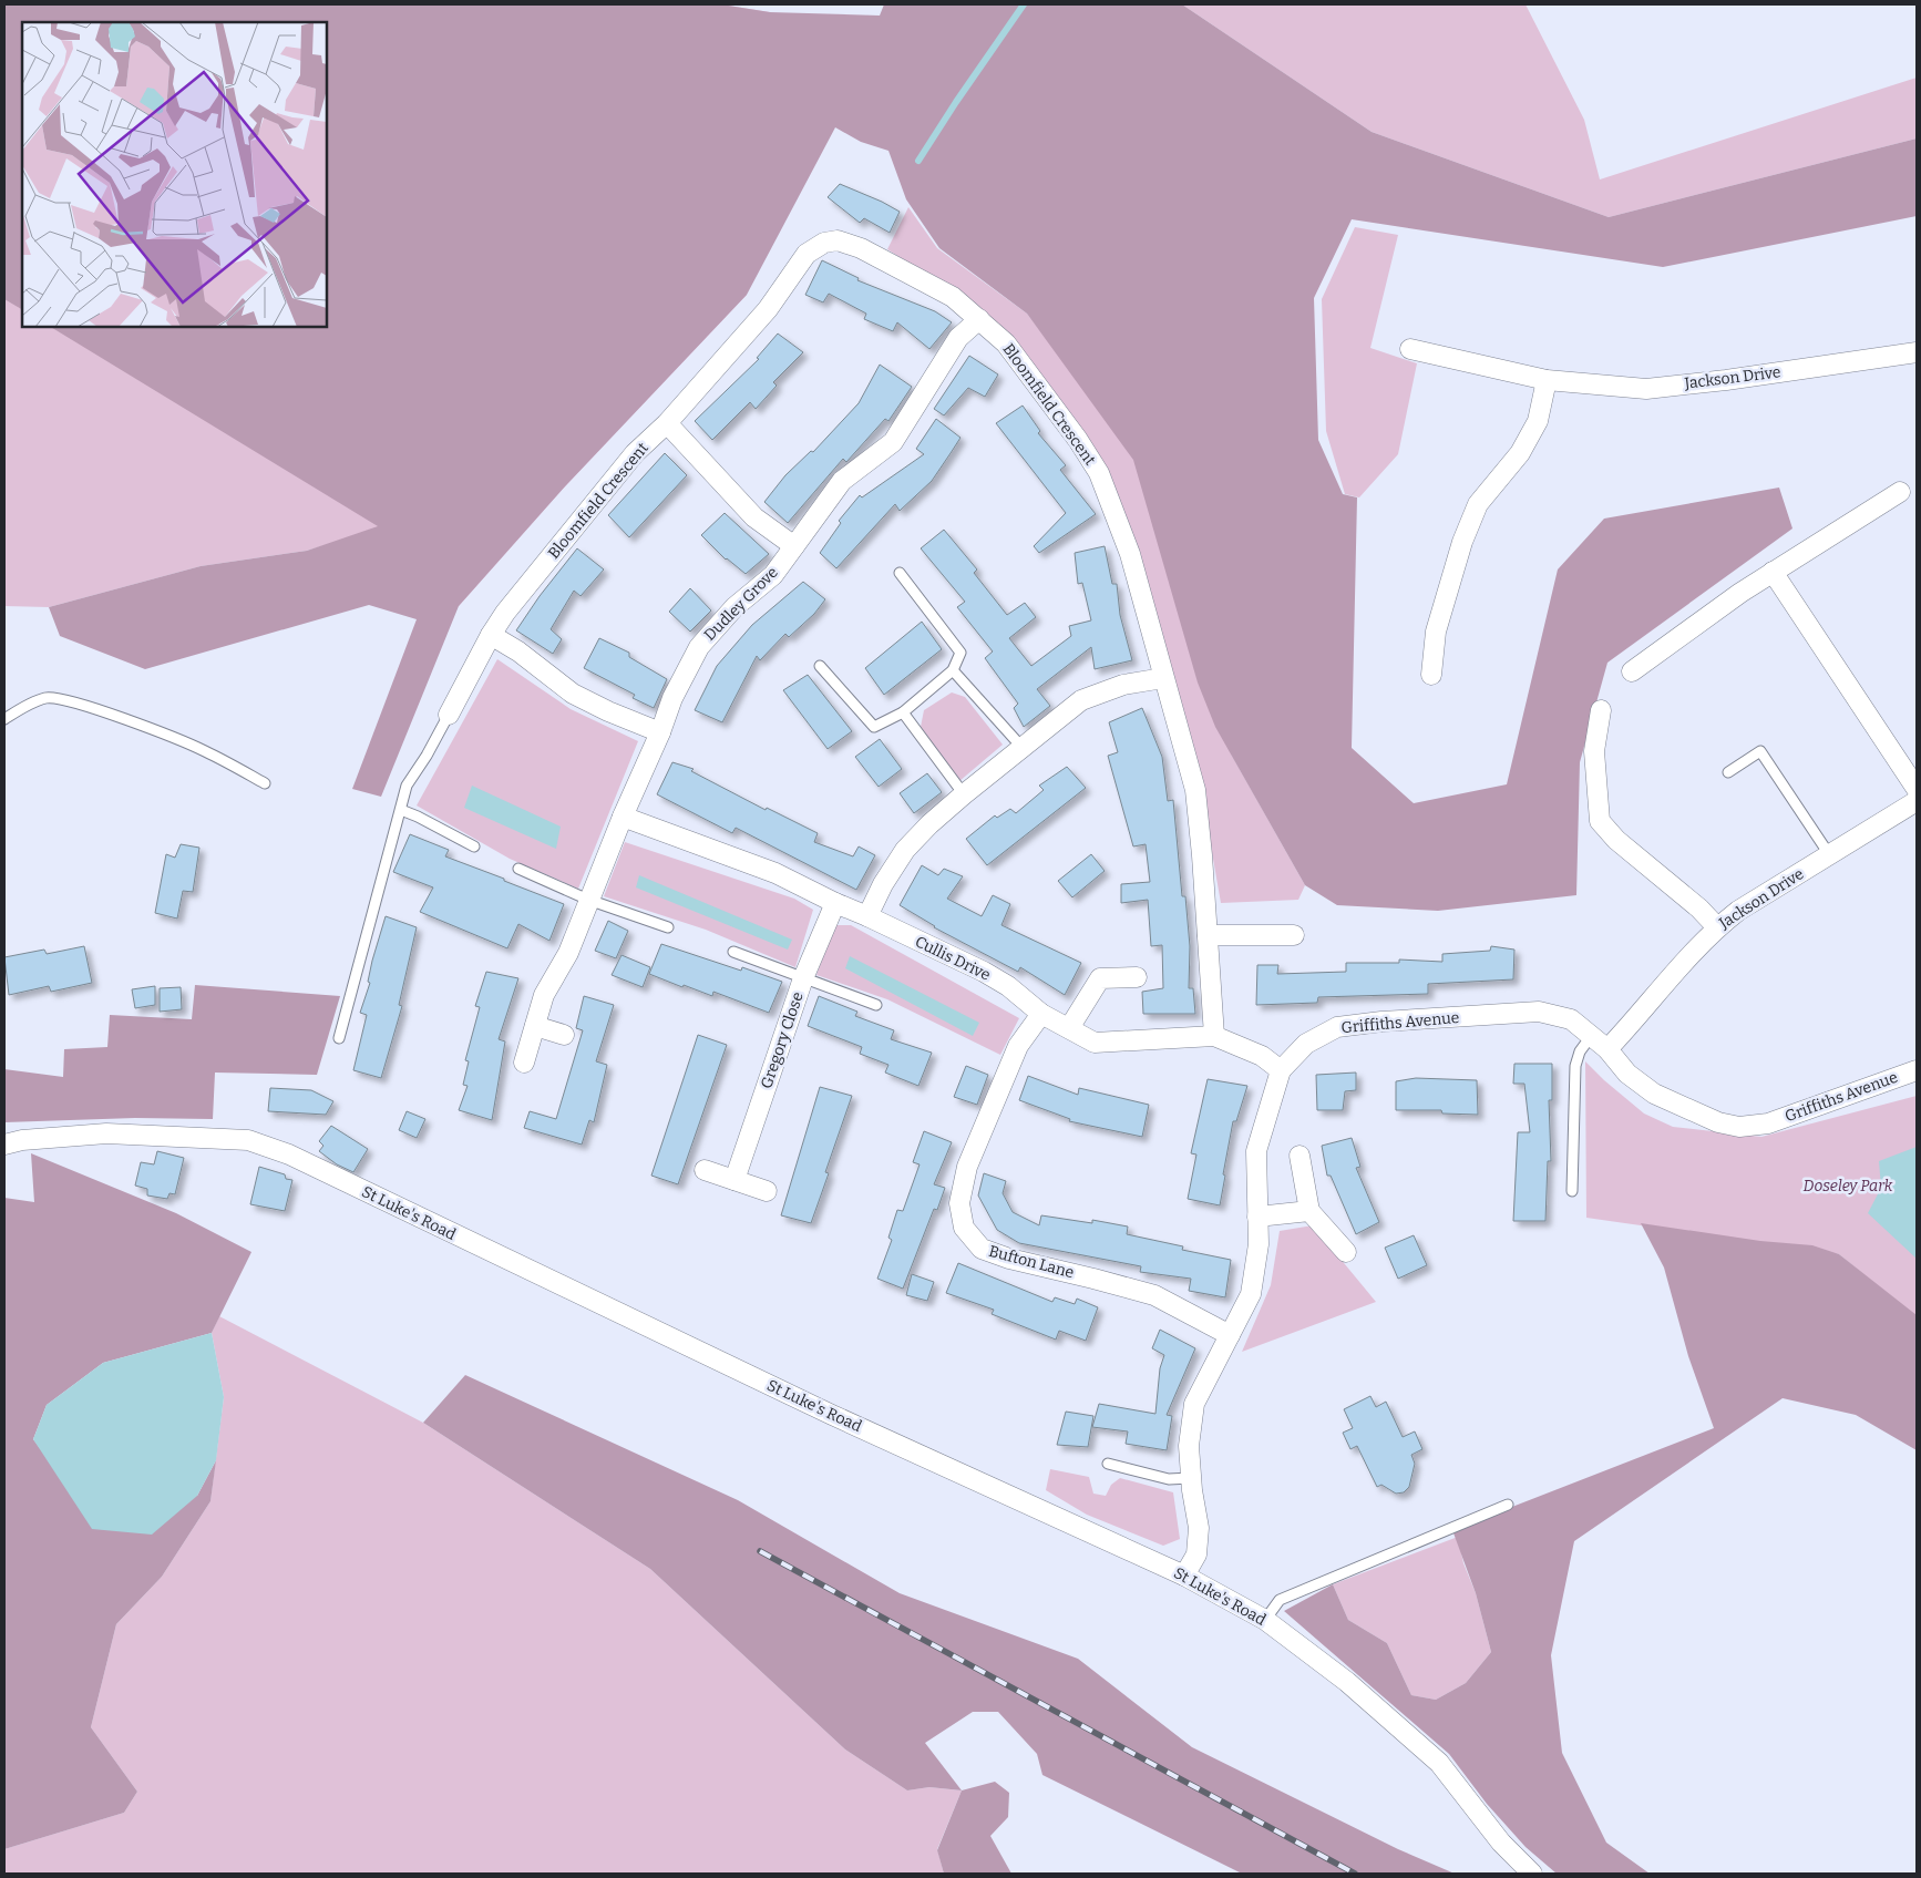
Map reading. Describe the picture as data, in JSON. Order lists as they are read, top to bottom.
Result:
{
  "streets": {
    "street": [
      "Jackson Drive",
      "Bloomfield Crescent",
      "Dudley Grove",
      "Cullis Drive",
      "Griffiths Avenue",
      "Gregory Close",
      "St Luke's Road",
      "Bufton Lane"
    ]
  },
  "crossings": [
    ["Jackson Drive", "Griffiths Avenue"],
    ["Bloomfield Crescent", "Dudley Grove"],
    ["Bloomfield Crescent", "Cullis Drive"],
    ["Dudley Grove", "Cullis Drive"],
    ["Cullis Drive", "Griffiths Avenue"],
    ["Cullis Drive", "Gregory Close"],
    ["Cullis Drive", "Bufton Lane"],
    ["Griffiths Avenue", "St Luke's Road"],
    ["Griffiths Avenue", "Bufton Lane"]
  ],
  "parks": ["Doseley Park"]
}
